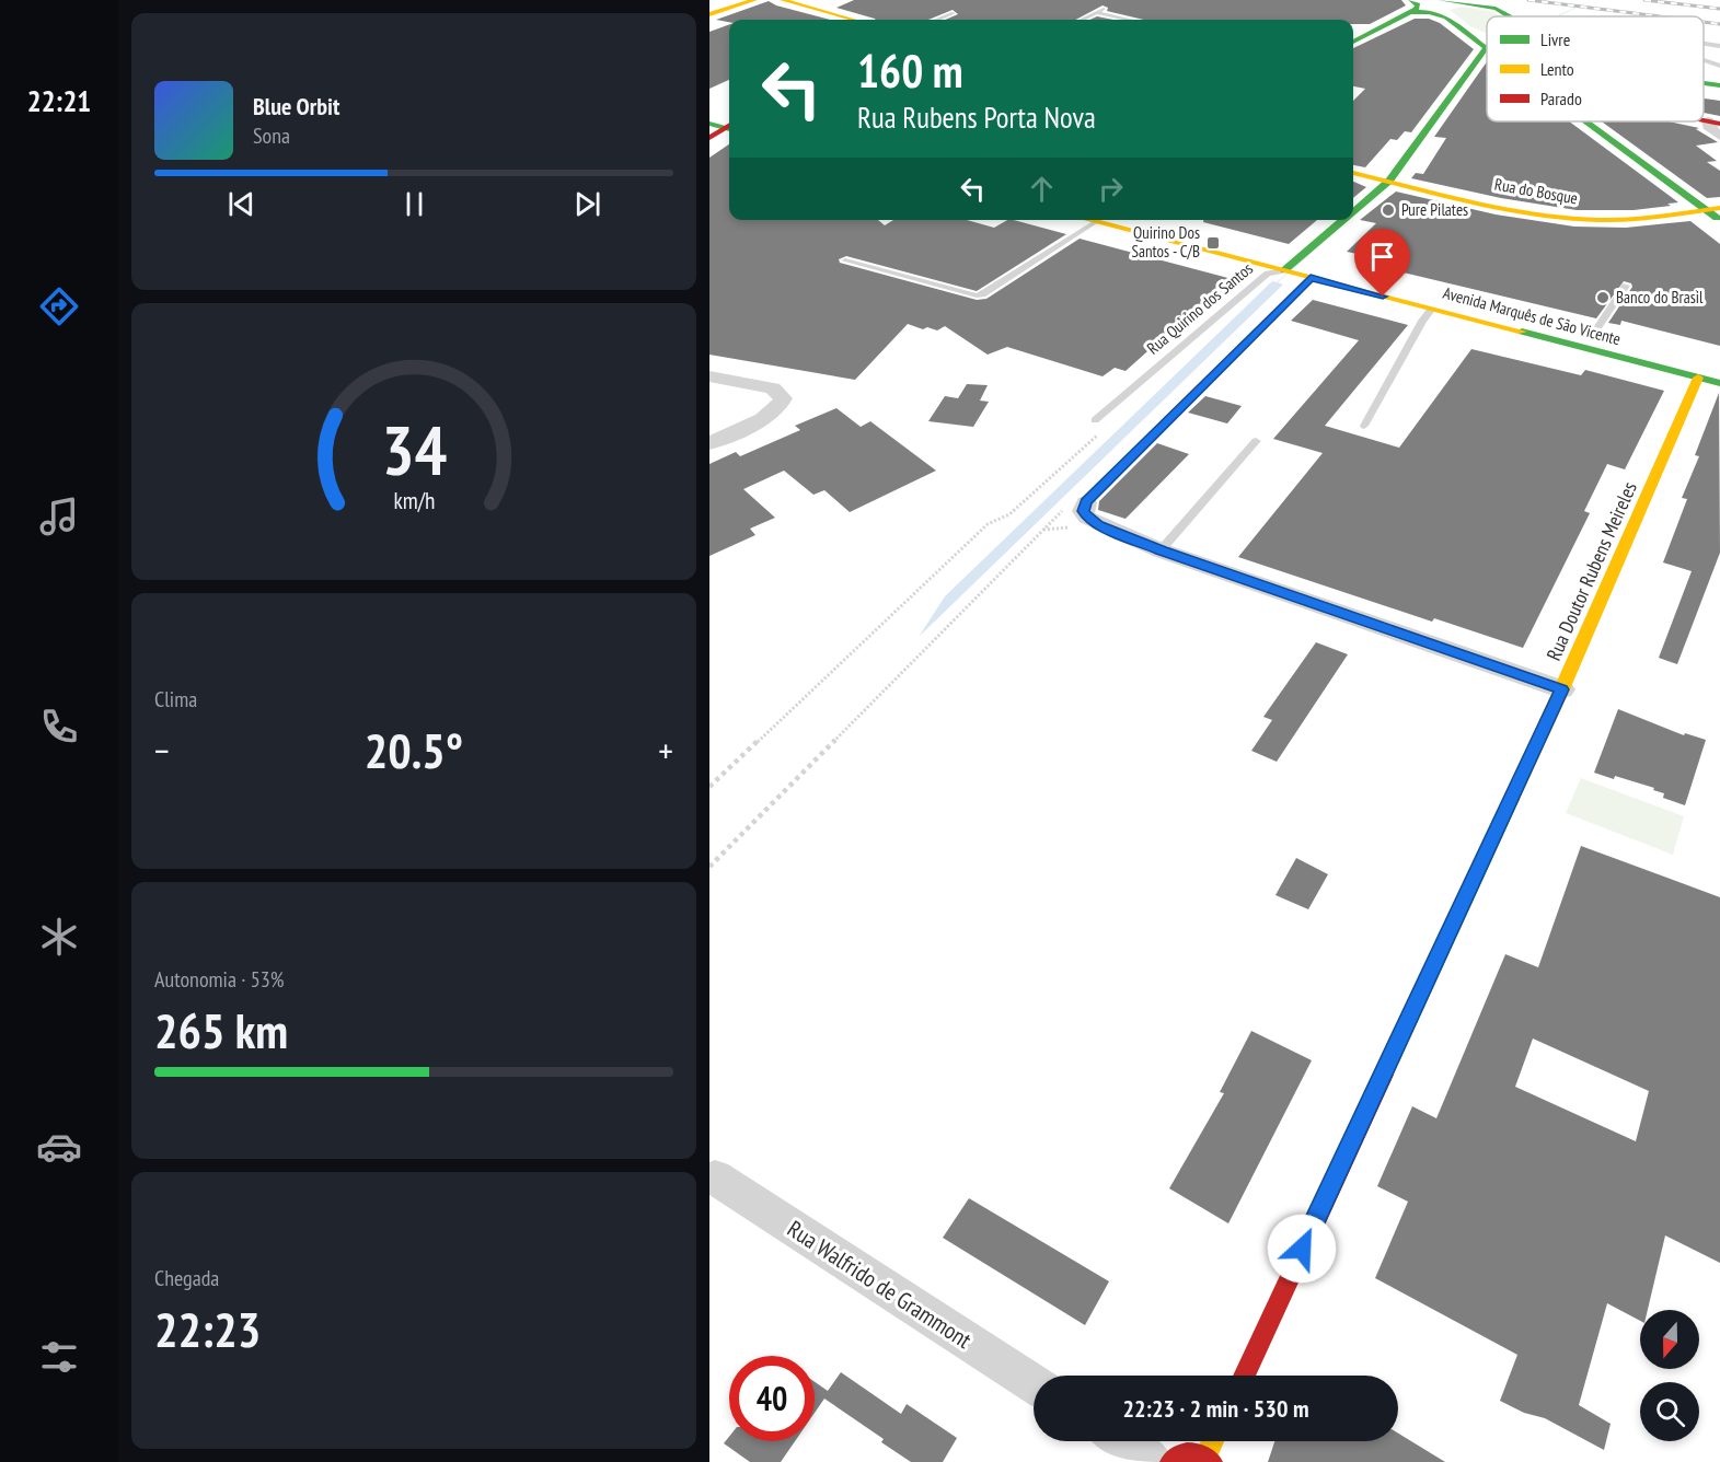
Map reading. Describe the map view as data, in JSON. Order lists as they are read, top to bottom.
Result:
{
  "streets": {
    "street": [
      "Rua do Bosque",
      "Rua Quirino dos Santos",
      "Avenida Marquês de São Vicente",
      "Rua Doutor Rubens Meireles",
      "Rua Walfrido de Grammont"
    ]
  },
  "crossings": [
    ["Rua do Bosque", "Rua Quirino dos Santos"],
    ["Rua Quirino dos Santos", "Avenida Marquês de São Vicente"],
    ["Avenida Marquês de São Vicente", "Rua Doutor Rubens Meireles"]
  ],
  "places": {
    "other": ["Pure Pilates", "Banco do Brasil"],
    "transit": ["Quirino Dos Santos - C/B"]
  },
  "legend": ["Livre", "Lento", "Parado"],
  "north": "bottom",
  "page": {
    "tabs": "22:21",
    "turn": ["160 m", "Rua Rubens Porta Nova"],
    "song": ["Blue Orbit", "Sona"],
    "tile": [
      "Clima",
      ["Autonomia · 53%", "265 km"],
      ["Chegada", "22:23"]
    ],
    "heat": ["−", "20.5°", "+"],
    "limit": "40",
    "trip": "22:23 · 2 min · 530 m",
    "gauge": ["34", "km/h"]
  }
}
